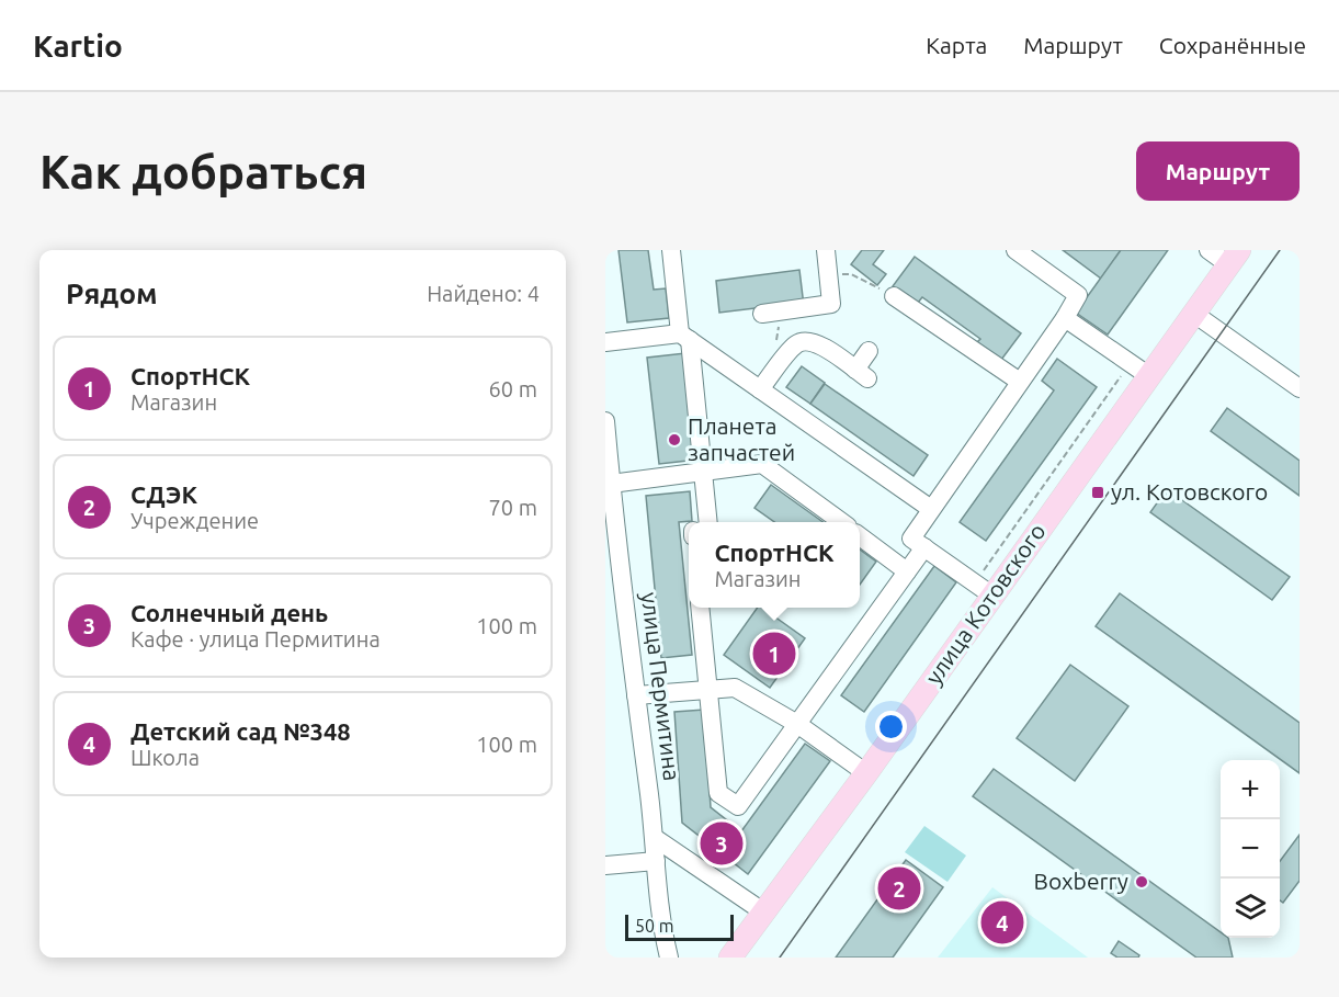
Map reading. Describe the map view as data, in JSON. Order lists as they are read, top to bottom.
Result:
{
  "streets": {
    "main road": ["улица Котовского"],
    "street": ["улица Пермитина"]
  },
  "places": {
    "other": ["Планета запчастей", "Boxberry"],
    "transit": ["ул. Котовского"]
  },
  "scale_bar": "50 m",
  "page": {
    "header": "Kartio",
    "nav": ["Карта", "Маршрут", "Сохранённые"],
    "buttons": "Маршрут",
    "title": "Как добраться",
    "heading": ["Рядом", "Найдено: 4"],
    "list": [
      {
        "mark": "1",
        "name": "СпортНСК",
        "note": "Магазин",
        "value": "60 m"
      },
      {
        "mark": "2",
        "name": "СДЭК",
        "note": "Учреждение",
        "value": "70 m"
      },
      {
        "mark": "3",
        "name": "Солнечный день",
        "note": "Кафе · улица Пермитина",
        "value": "100 m"
      },
      {
        "mark": "4",
        "name": "Детский сад №348",
        "note": "Школа",
        "value": "100 m"
      }
    ],
    "popup": ["СпортНСК", "Магазин"],
    "pins": [
      "1",
      "3",
      "2",
      "4"
    ],
    "map_buttons": ["+", "−"],
    "scale": "50 m"
  }
}
